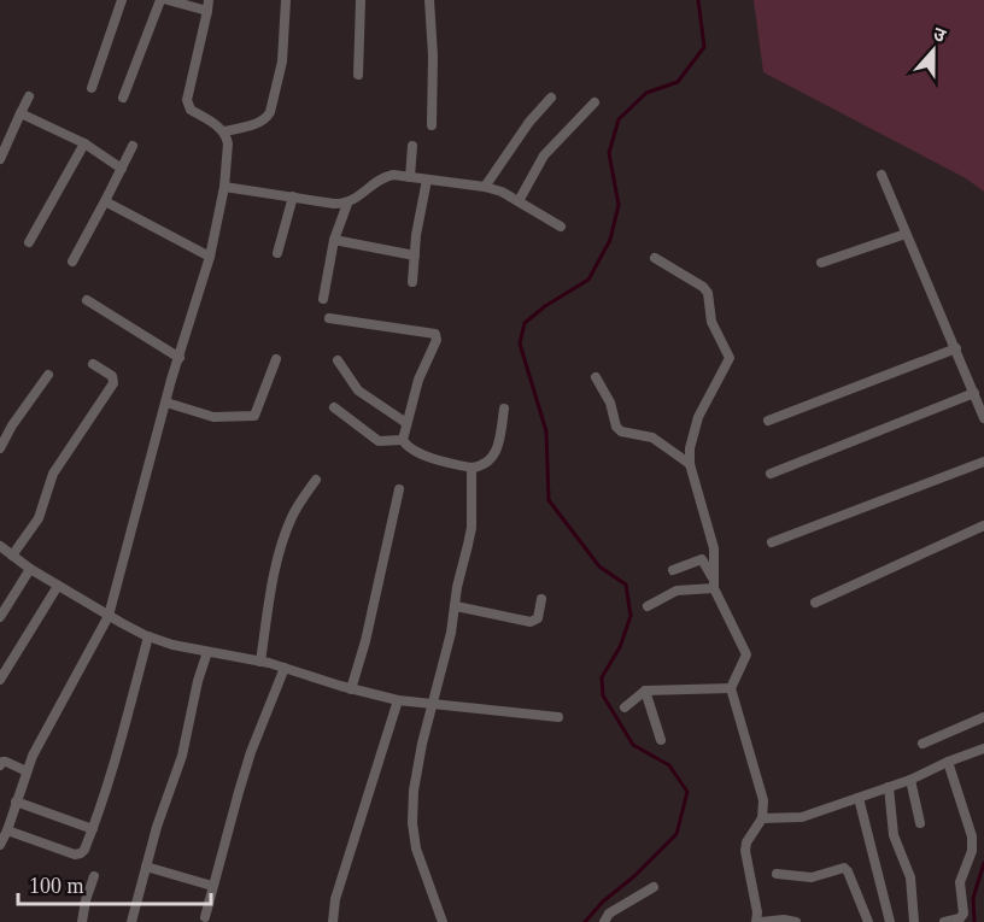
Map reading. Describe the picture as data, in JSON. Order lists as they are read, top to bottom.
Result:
{
  "scale_bar": "100 m",
  "north": "top"
}
